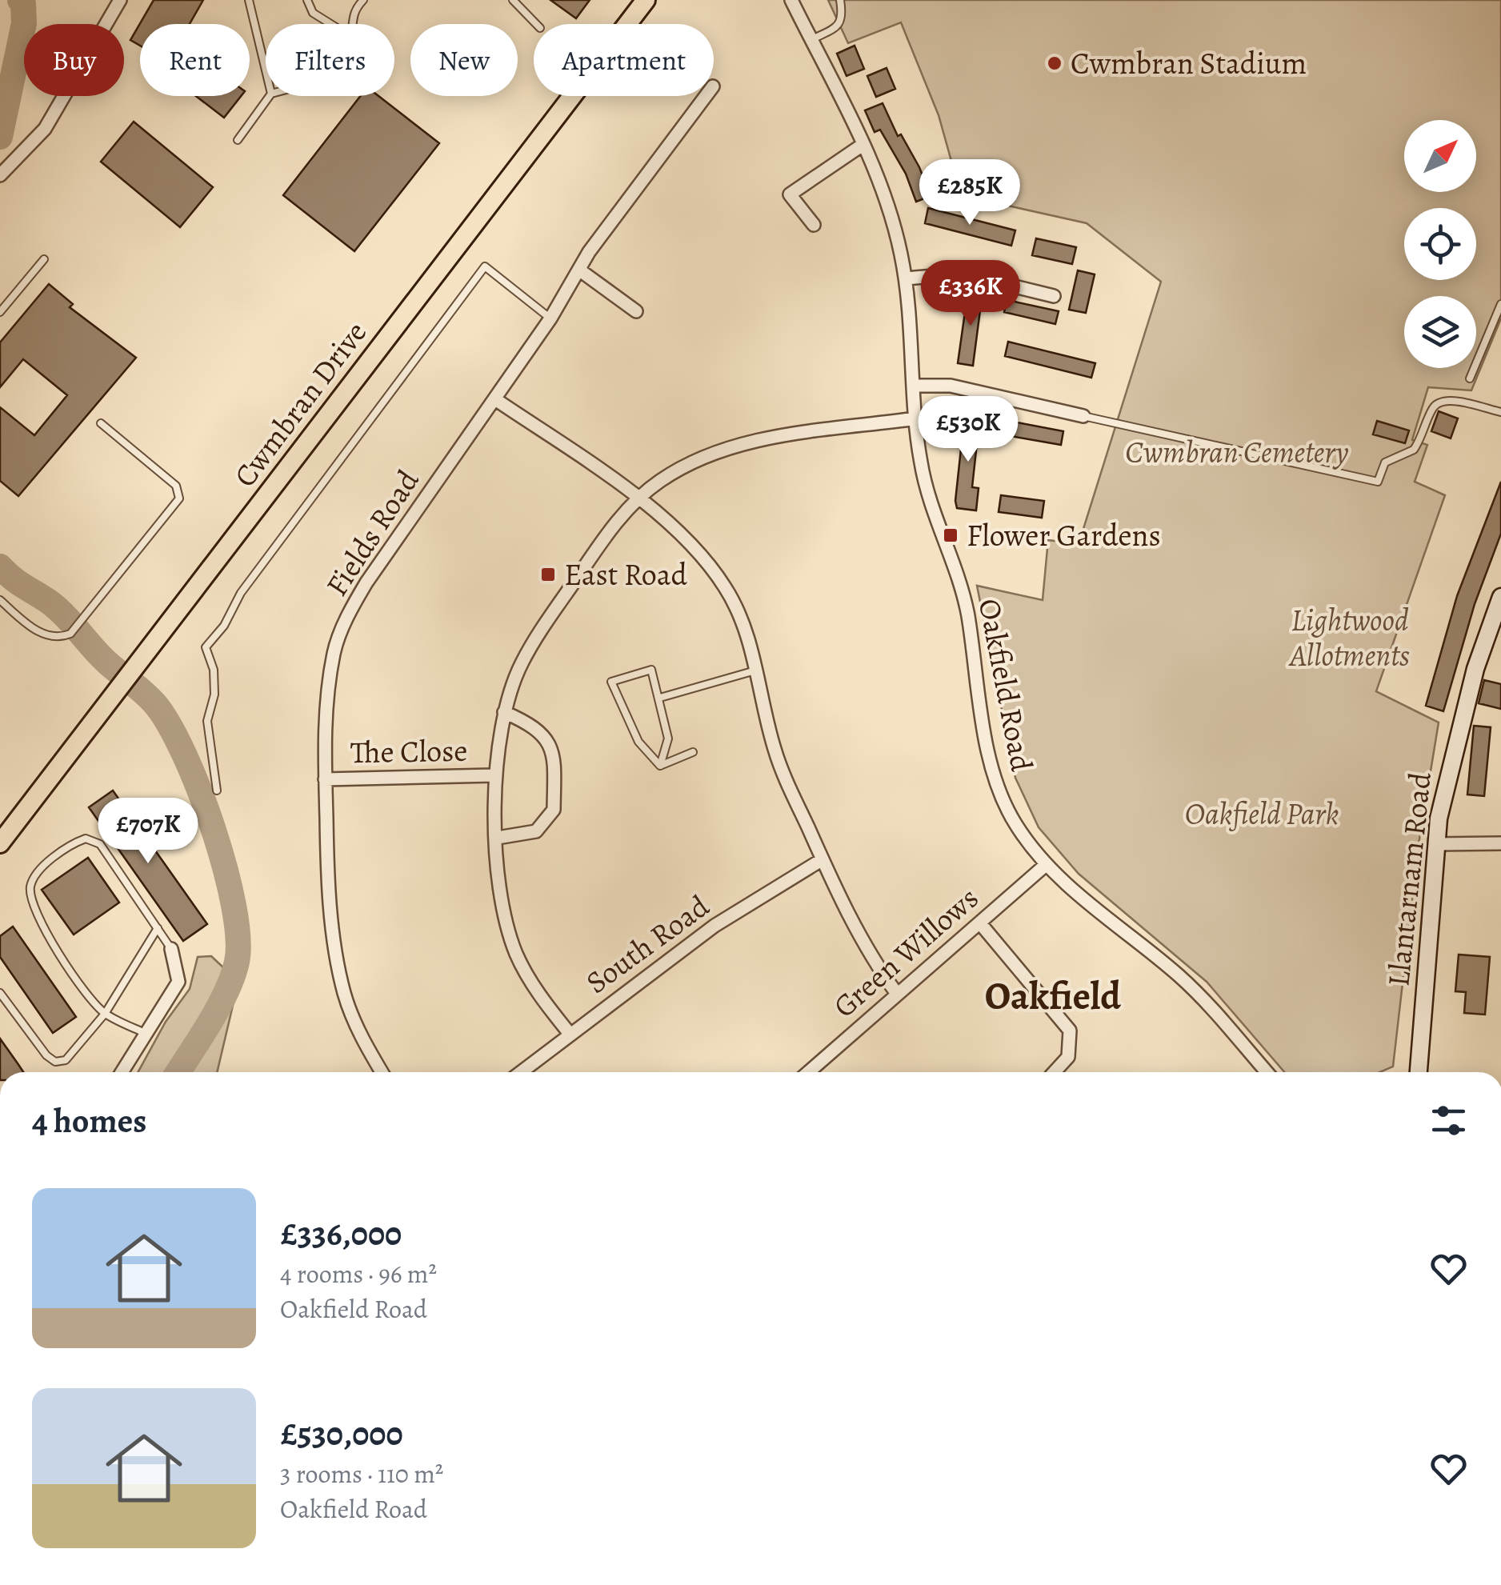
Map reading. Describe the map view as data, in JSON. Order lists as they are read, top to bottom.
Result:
{
  "streets": {
    "main road": ["Cwmbran Drive"],
    "street": [
      "Fields Road",
      "Oakfield Road",
      "The Close",
      "Llantarnam Road",
      "South Road",
      "Green Willows"
    ]
  },
  "crossings": [
    ["Fields Road", "The Close"],
    ["Oakfield Road", "Green Willows"]
  ],
  "districts": ["Oakfield"],
  "parks": ["Cwmbran Cemetery", "Lightwood Allotments", "Oakfield Park"],
  "places": {
    "other": ["Cwmbran Stadium"],
    "transit": ["Flower Gardens", "East Road"]
  },
  "north": "top right",
  "page": {
    "chip": [
      "Buy",
      "Rent",
      "Filters",
      "New",
      "Apartment"
    ],
    "price": [
      "£285K",
      "£336K",
      "£530K",
      "£707K"
    ],
    "heading": "4 homes",
    "list": [
      {
        "name": "£336,000",
        "note": "4 rooms · 96 m² · Oakfield Road"
      },
      {
        "name": "£530,000",
        "note": "3 rooms · 110 m² · Oakfield Road"
      }
    ]
  }
}
